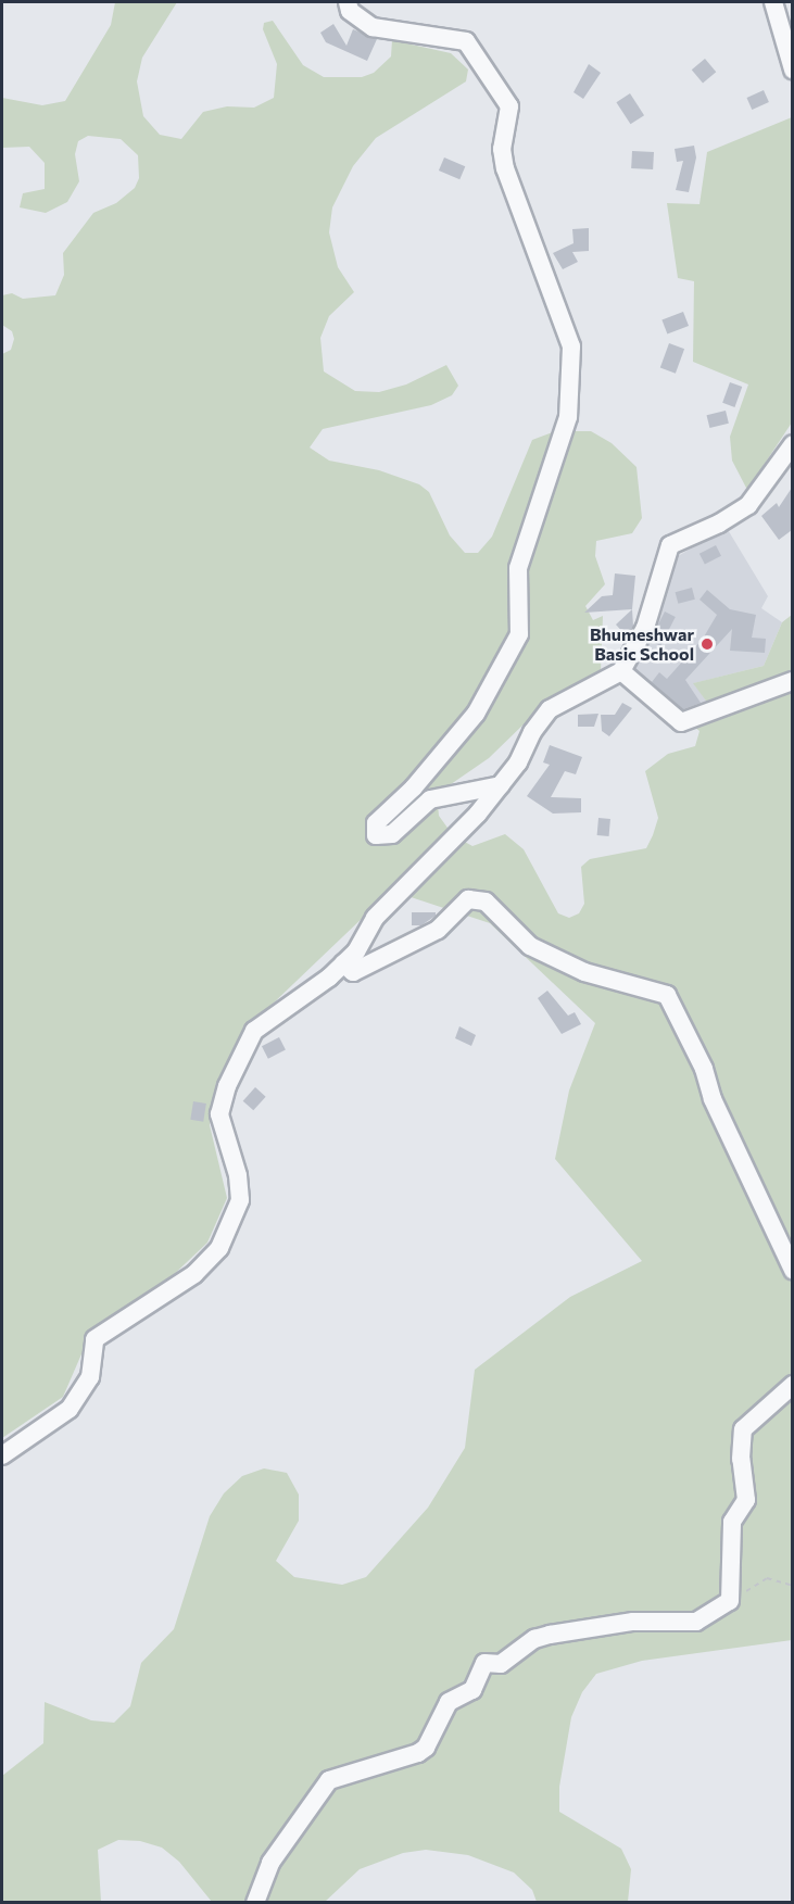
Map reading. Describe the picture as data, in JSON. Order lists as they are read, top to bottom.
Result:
{
  "places": ["Bhumeshwar Basic School"]
}
